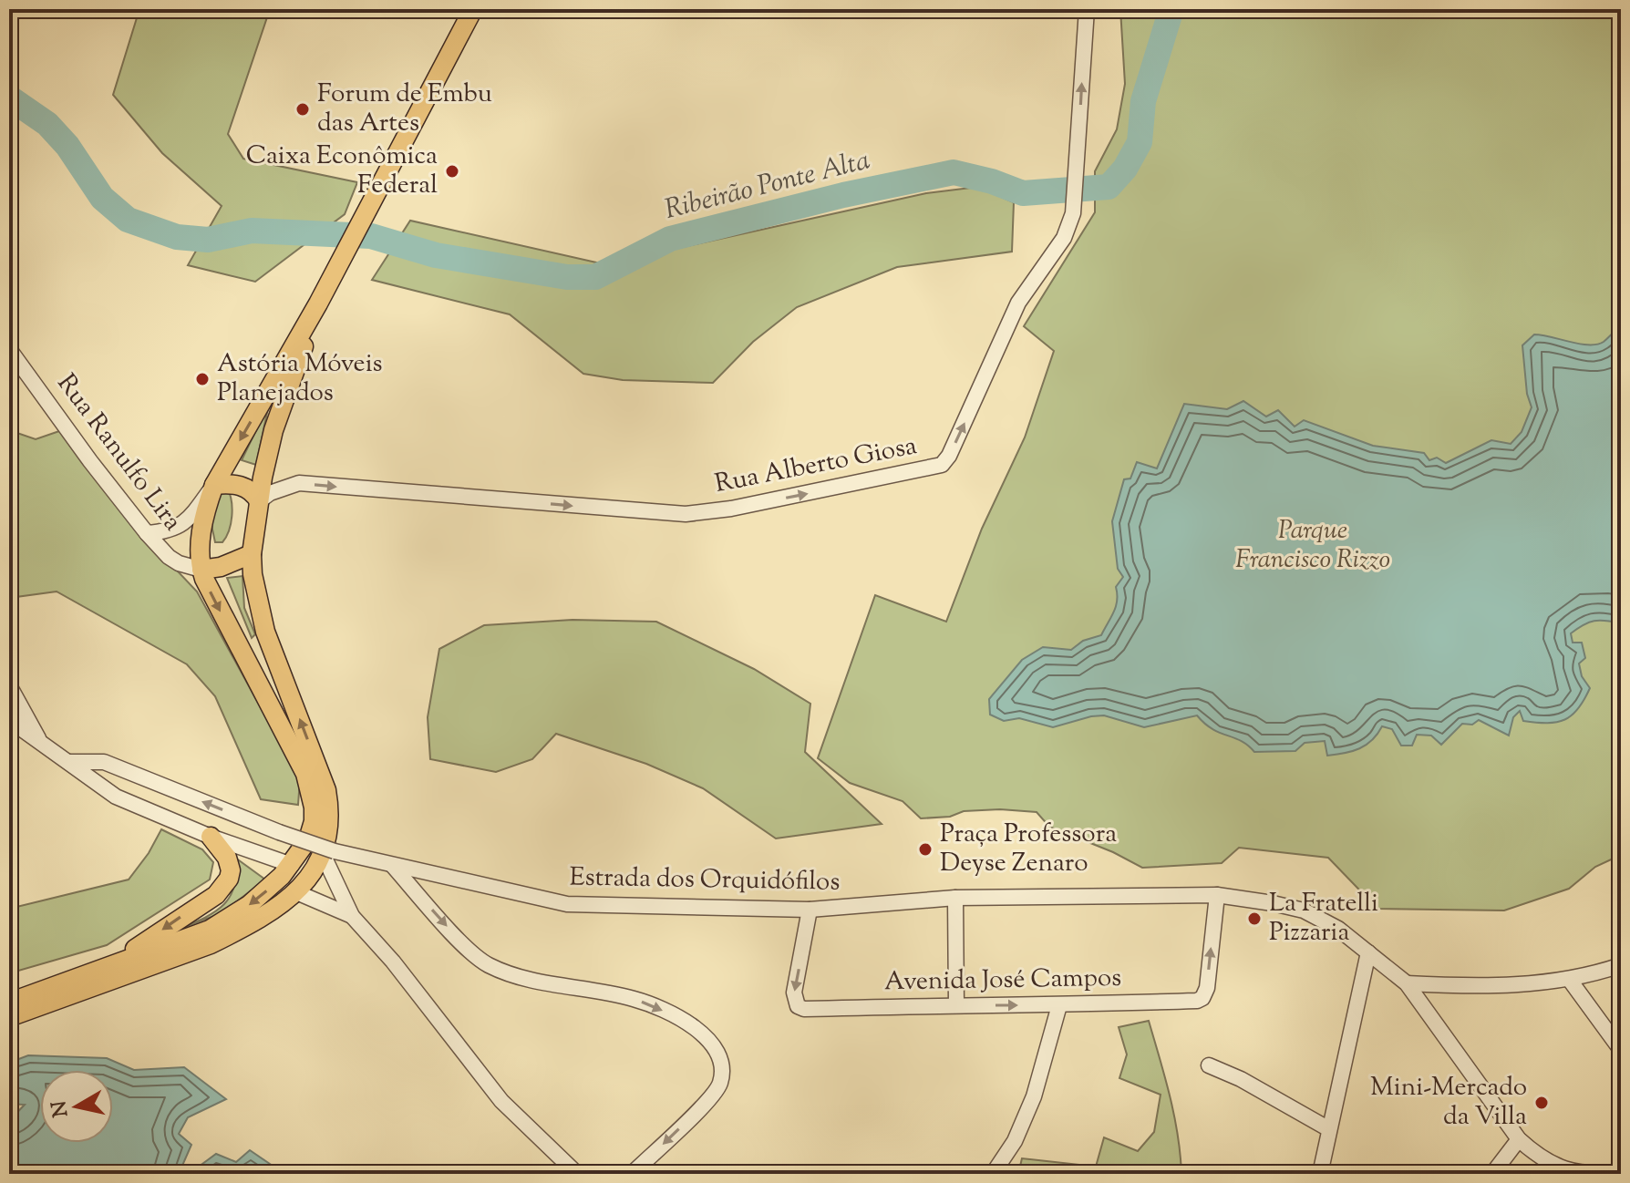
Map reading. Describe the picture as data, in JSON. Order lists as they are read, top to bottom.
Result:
{
  "streets": {
    "street": [
      "Rua Ranulfo Lira",
      "Rua Alberto Giosa",
      "Estrada dos Orquidófilos",
      "Avenida José Campos"
    ]
  },
  "crossings": [
    ["Estrada dos Orquidófilos", "Avenida José Campos"]
  ],
  "one_way": ["Rua Alberto Giosa"],
  "water": ["Ribeirão Ponte Alta"],
  "parks": ["Parque Francisco Rizzo"],
  "places": [
    "Forum de Embu das Artes",
    "Caixa Econômica Federal",
    "Astória Móveis Planejados",
    "Praça Professora Deyse Zenaro",
    "La Fratelli Pizzaria",
    "Mini-Mercado da Villa"
  ],
  "north": "left"
}
